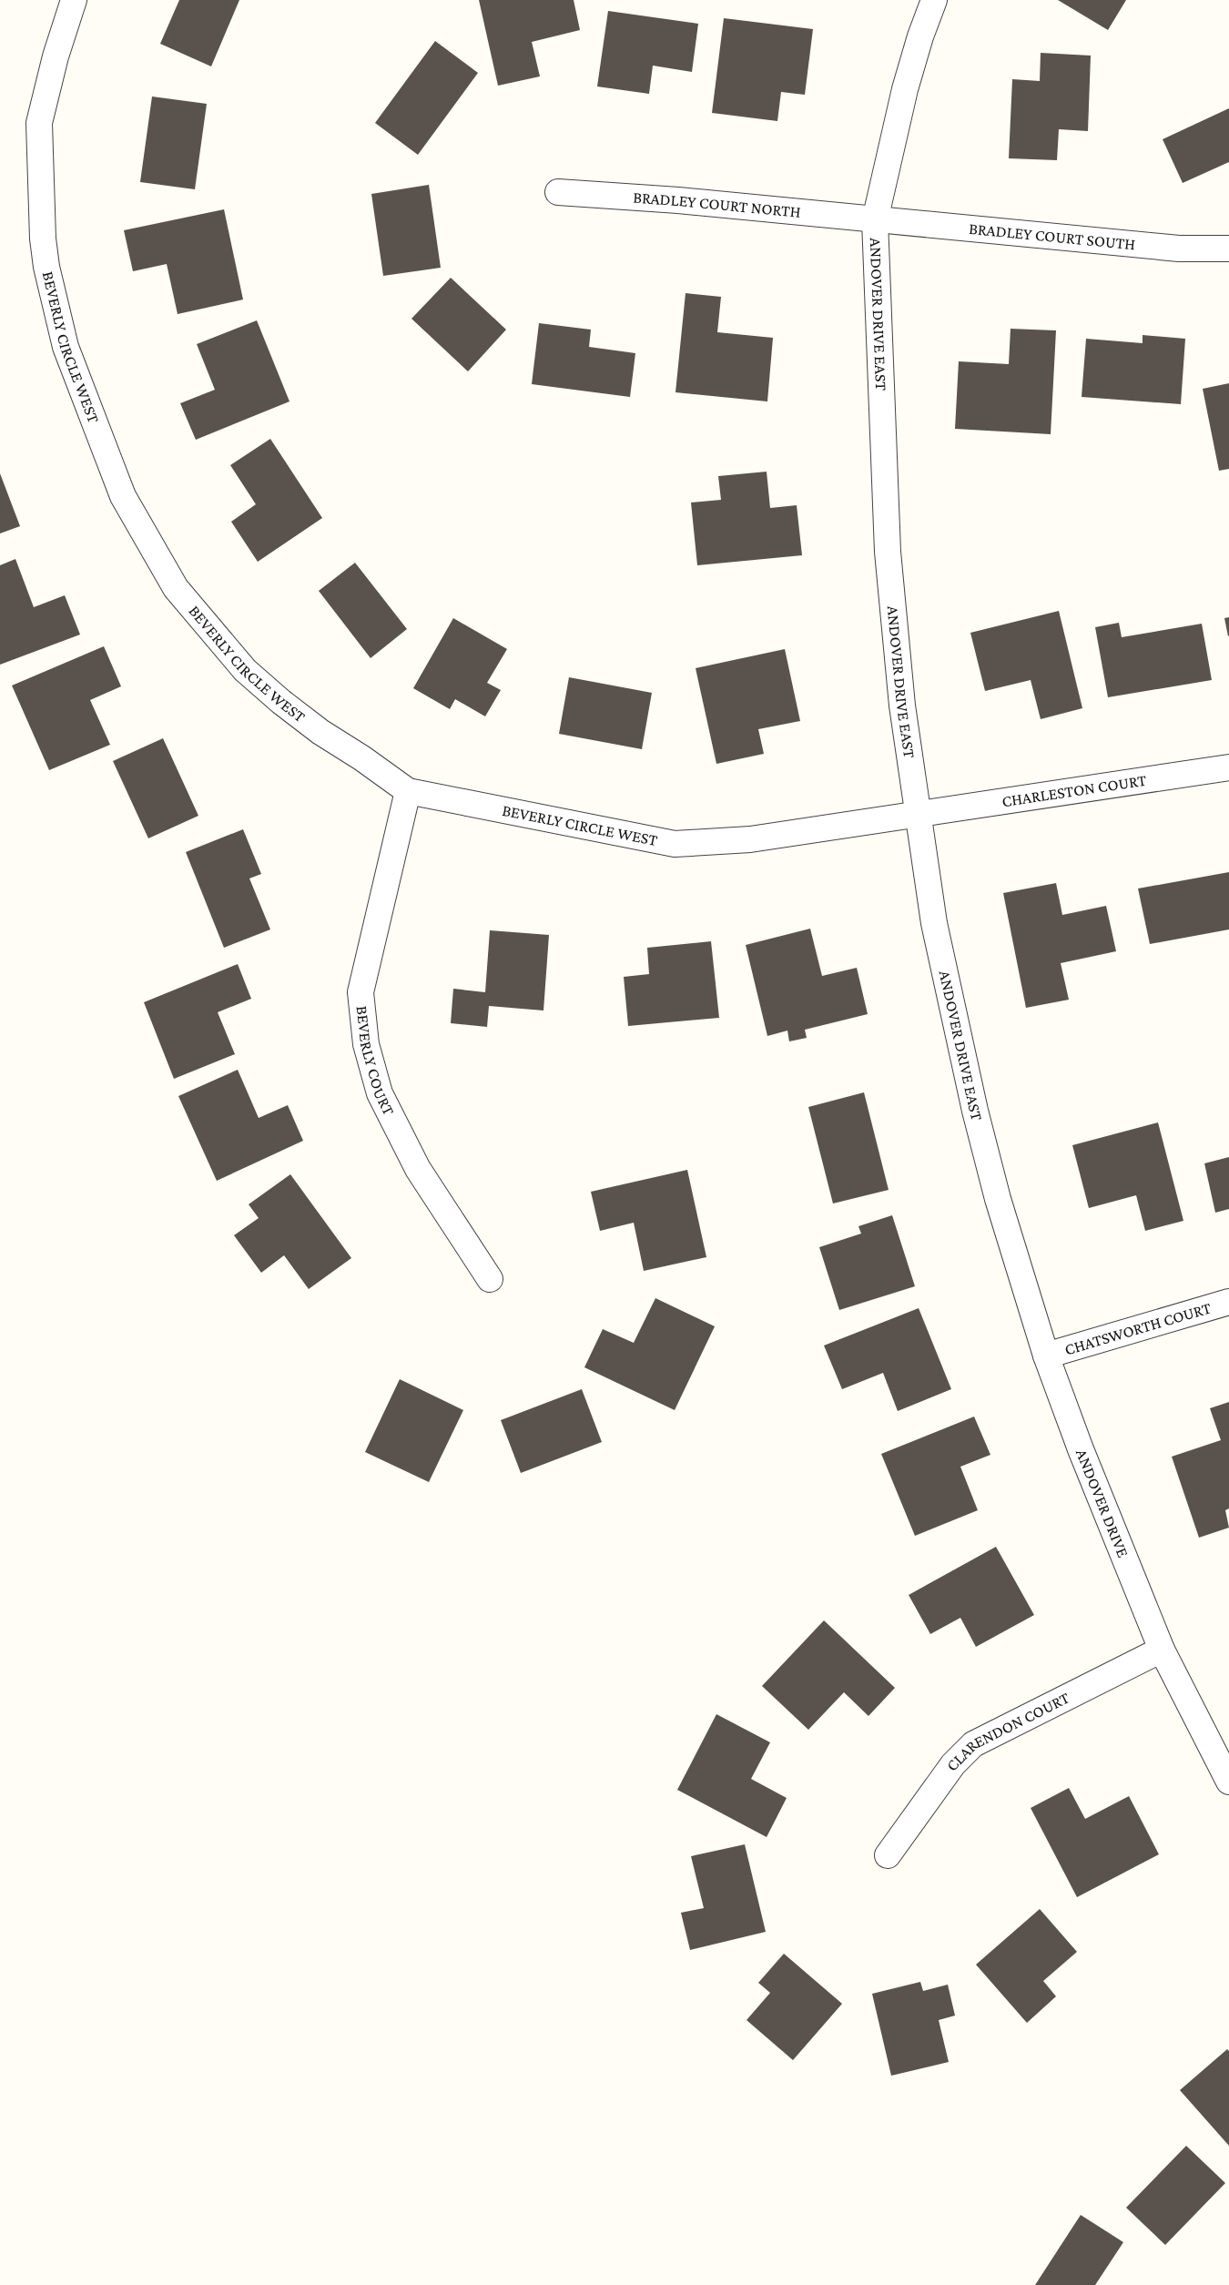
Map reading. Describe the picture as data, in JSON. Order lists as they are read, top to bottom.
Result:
{
  "streets": {
    "street": [
      "BRADLEY COURT NORTH",
      "BRADLEY COURT SOUTH",
      "ANDOVER DRIVE EAST",
      "BEVERLY CIRCLE WEST",
      "CHARLESTON COURT",
      "BEVERLY COURT",
      "CHATSWORTH COURT",
      "ANDOVER DRIVE",
      "CLARENDON COURT"
    ]
  },
  "crossings": [
    ["BRADLEY COURT NORTH", "BRADLEY COURT SOUTH"],
    ["BRADLEY COURT NORTH", "ANDOVER DRIVE EAST"],
    ["BRADLEY COURT SOUTH", "ANDOVER DRIVE EAST"],
    ["ANDOVER DRIVE EAST", "BEVERLY CIRCLE WEST"],
    ["ANDOVER DRIVE EAST", "CHARLESTON COURT"],
    ["ANDOVER DRIVE EAST", "CHATSWORTH COURT"],
    ["ANDOVER DRIVE EAST", "ANDOVER DRIVE"],
    ["BEVERLY CIRCLE WEST", "CHARLESTON COURT"],
    ["BEVERLY CIRCLE WEST", "BEVERLY COURT"],
    ["CHATSWORTH COURT", "ANDOVER DRIVE"],
    ["ANDOVER DRIVE", "CLARENDON COURT"]
  ]
}
